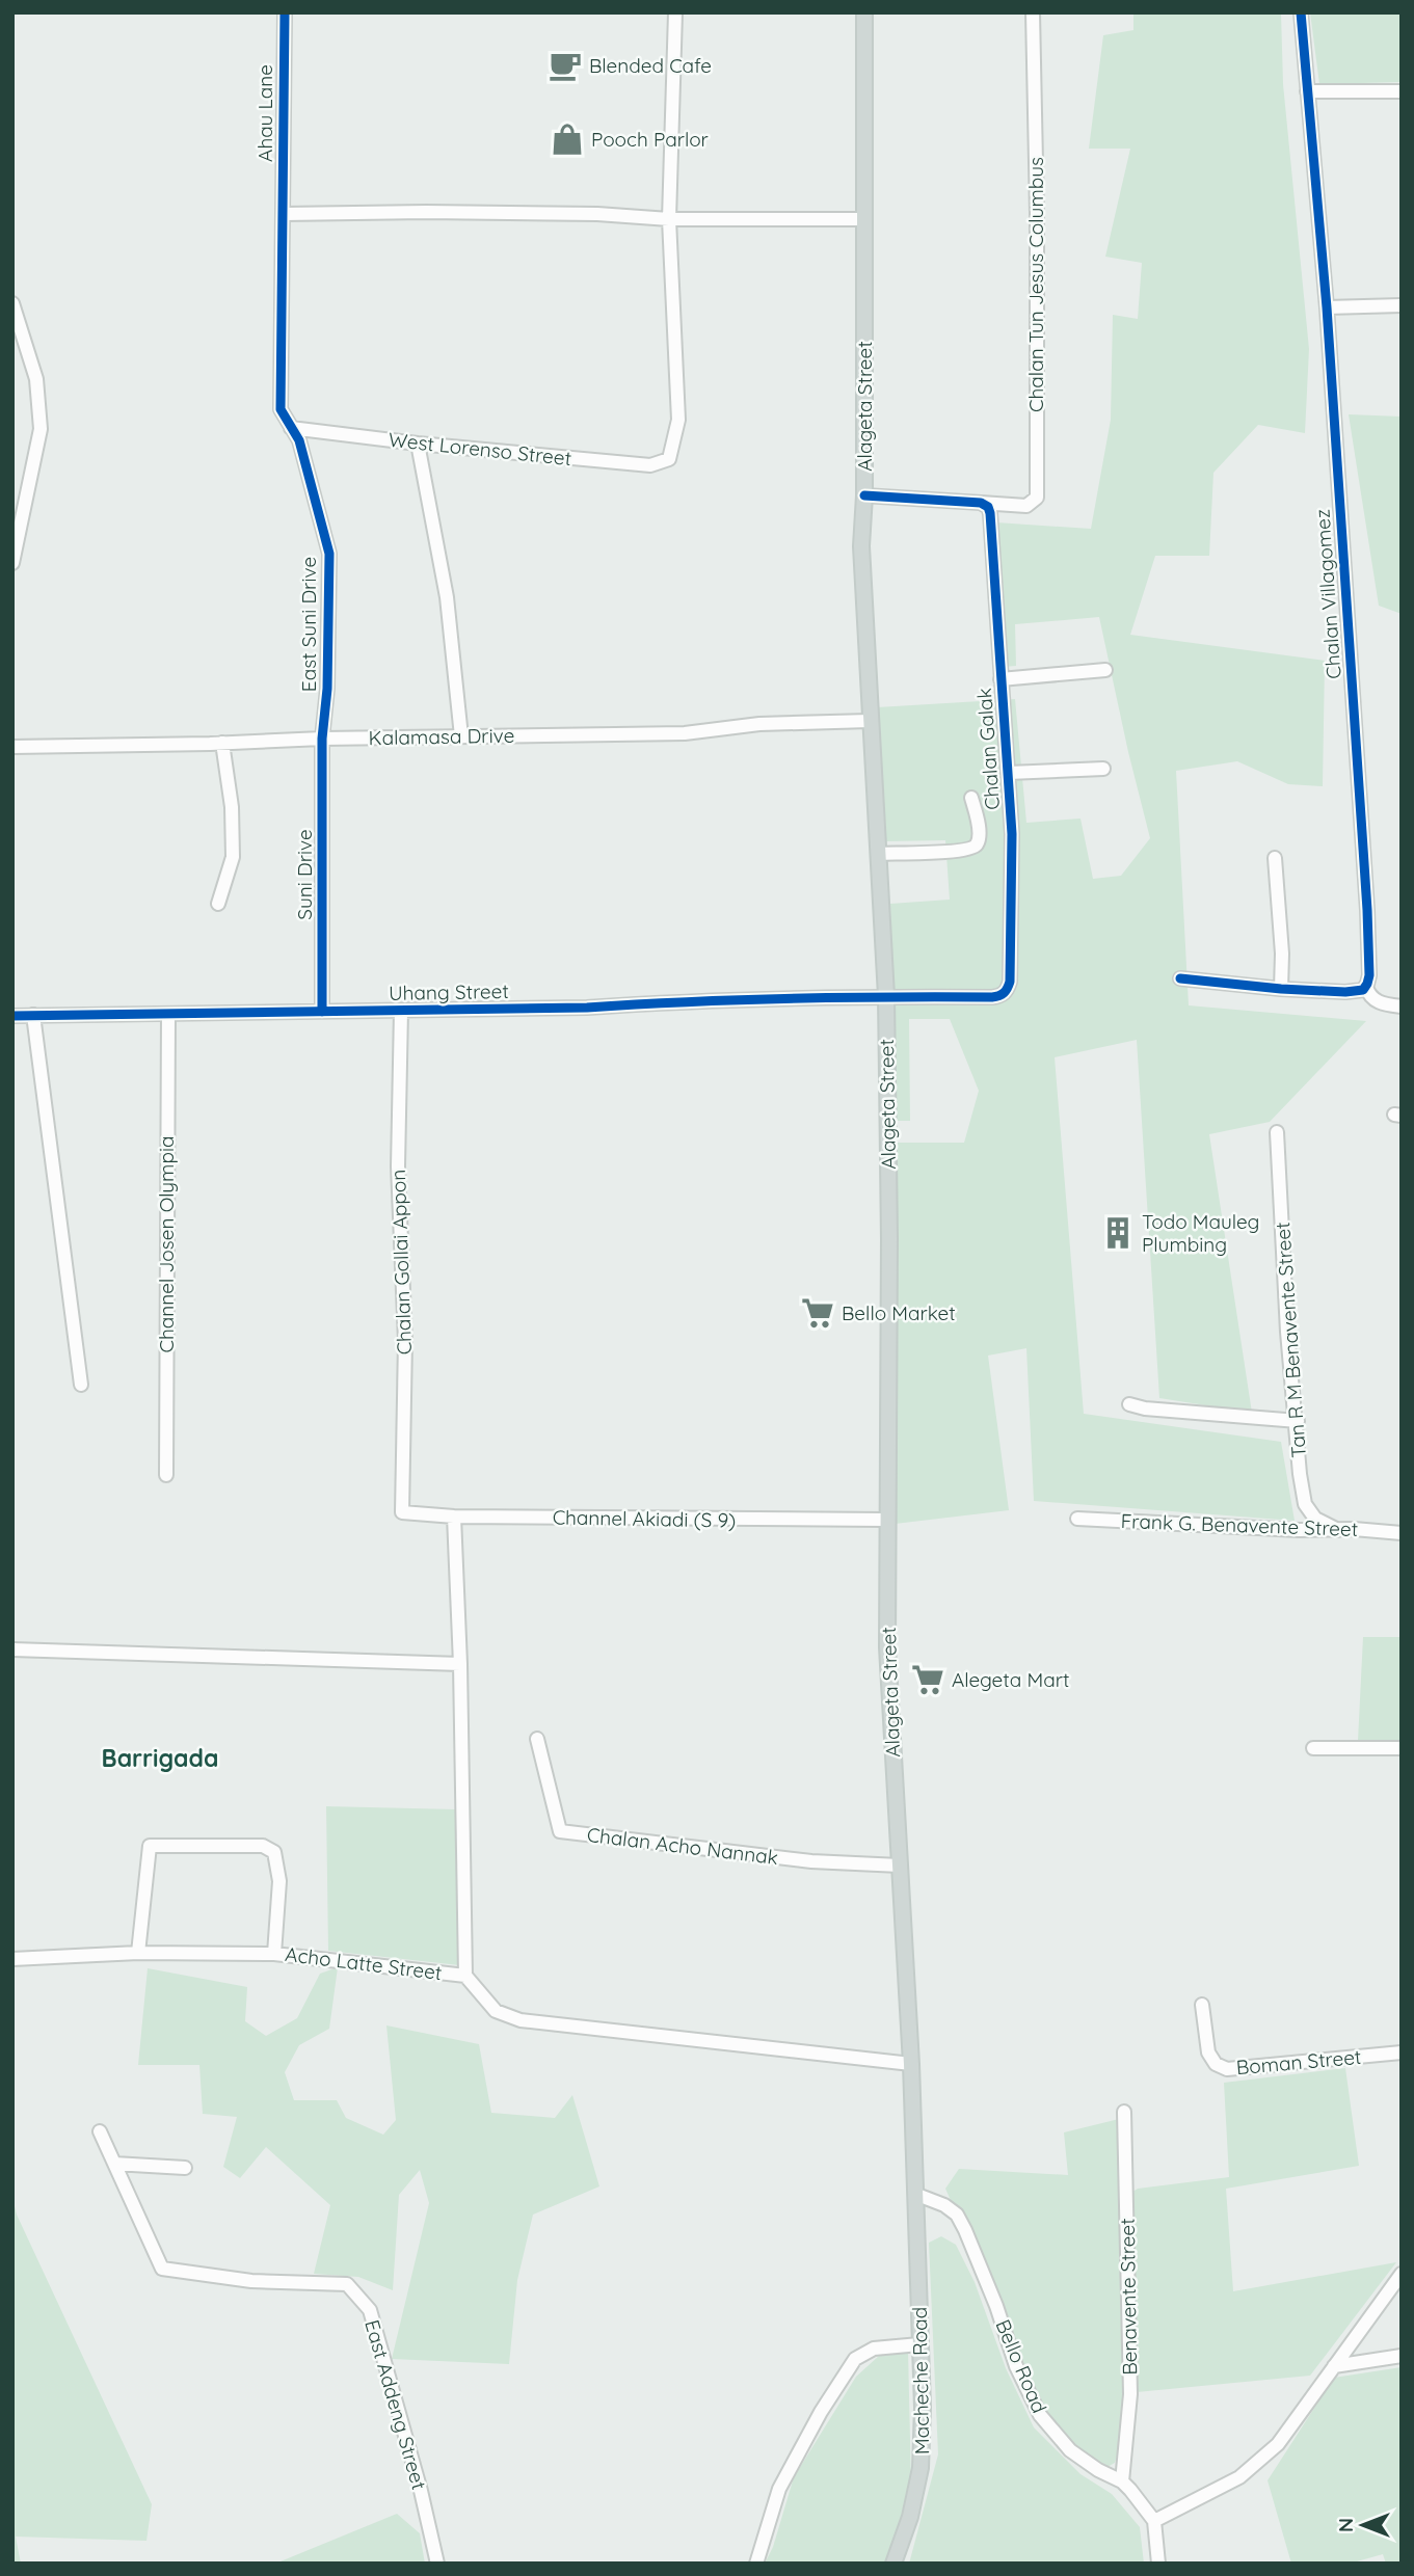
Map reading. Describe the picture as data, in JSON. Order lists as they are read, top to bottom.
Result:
{
  "streets": {
    "main road": ["Alageta Street", "Macheche Road"],
    "street": [
      "Ahau Lane",
      "Chalan Tun Jesus Columbus",
      "West Lorenso Street",
      "Chalan Villagomez",
      "East Suni Drive",
      "Kalamasa Drive",
      "Chalan Galak",
      "Suni Drive",
      "Uhang Street",
      "Channel Josen Olympia",
      "Chalan Gollai Appon",
      "Tan R M Benavente Street",
      "Channel Akiadi (S 9)",
      "Frank G. Benavente Street",
      "Chalan Acho Nannak",
      "Acho Latte Street",
      "Boman Street",
      "Benavente Street",
      "Bello Road",
      "East Addeng Street"
    ]
  },
  "crossings": [
    ["Ahau Lane", "East Suni Drive"],
    ["Chalan Tun Jesus Columbus", "Chalan Galak"],
    ["Alageta Street", "Kalamasa Drive"],
    ["Alageta Street", "Chalan Galak"],
    ["Alageta Street", "Uhang Street"],
    ["Alageta Street", "Channel Akiadi (S 9)"],
    ["Alageta Street", "Chalan Acho Nannak"],
    ["Alageta Street", "Acho Latte Street"],
    ["Alageta Street", "Bello Road"],
    ["Alageta Street", "Macheche Road"],
    ["West Lorenso Street", "East Suni Drive"],
    ["East Suni Drive", "Kalamasa Drive"],
    ["East Suni Drive", "Suni Drive"],
    ["Kalamasa Drive", "Suni Drive"],
    ["Chalan Galak", "Uhang Street"],
    ["Suni Drive", "Uhang Street"],
    ["Uhang Street", "Channel Josen Olympia"],
    ["Uhang Street", "Chalan Gollai Appon"],
    ["Chalan Gollai Appon", "Channel Akiadi (S 9)"],
    ["Tan R M Benavente Street", "Frank G. Benavente Street"],
    ["Benavente Street", "Bello Road"],
    ["Bello Road", "Macheche Road"]
  ],
  "districts": ["Barrigada"],
  "places": {
    "cafe": ["Blended Cafe"],
    "shop": ["Pooch Parlor"],
    "building": ["Todo Mauleg Plumbing"],
    "supermarket": ["Bello Market", "Alegeta Mart"]
  },
  "north": "left"
}
